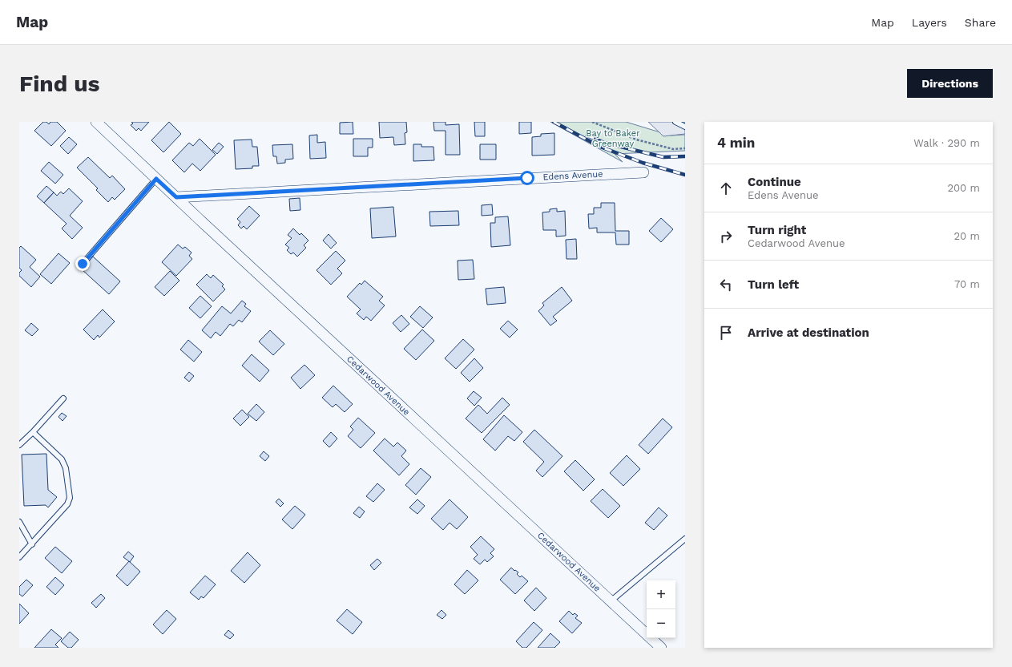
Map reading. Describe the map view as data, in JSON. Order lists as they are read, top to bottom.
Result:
{
  "streets": {
    "street": ["Edens Avenue", "Cedarwood Avenue"]
  },
  "crossings": [
    ["Edens Avenue", "Cedarwood Avenue"]
  ],
  "parks": ["Bay to Baker Greenway"],
  "page": {
    "header": "Map",
    "nav": ["Map", "Layers", "Share"],
    "buttons": "Directions",
    "title": "Find us",
    "heading": ["4 min", "Walk · 290 m"],
    "list": [
      ["Continue", "Edens Avenue", "200 m"],
      ["Turn right", "Cedarwood Avenue", "20 m"],
      ["Turn left", "70 m"],
      "Arrive at destination"
    ],
    "map_buttons": ["+", "−"]
  }
}
